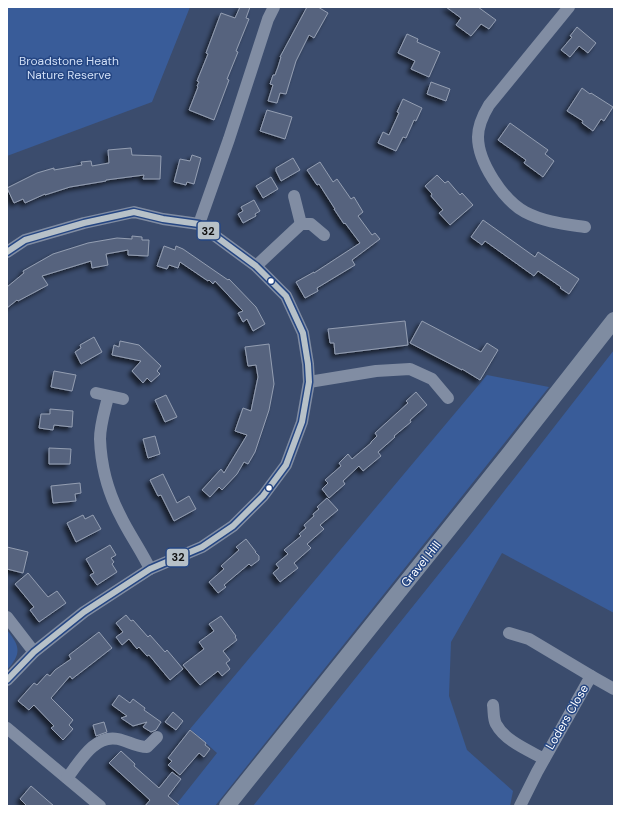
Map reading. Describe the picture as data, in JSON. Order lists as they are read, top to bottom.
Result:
{
  "streets": {
    "main road": ["Gravel Hill"],
    "street": ["Loders Close"]
  },
  "parks": ["Broadstone Heath Nature Reserve"],
  "lines": ["transit line 32"]
}
